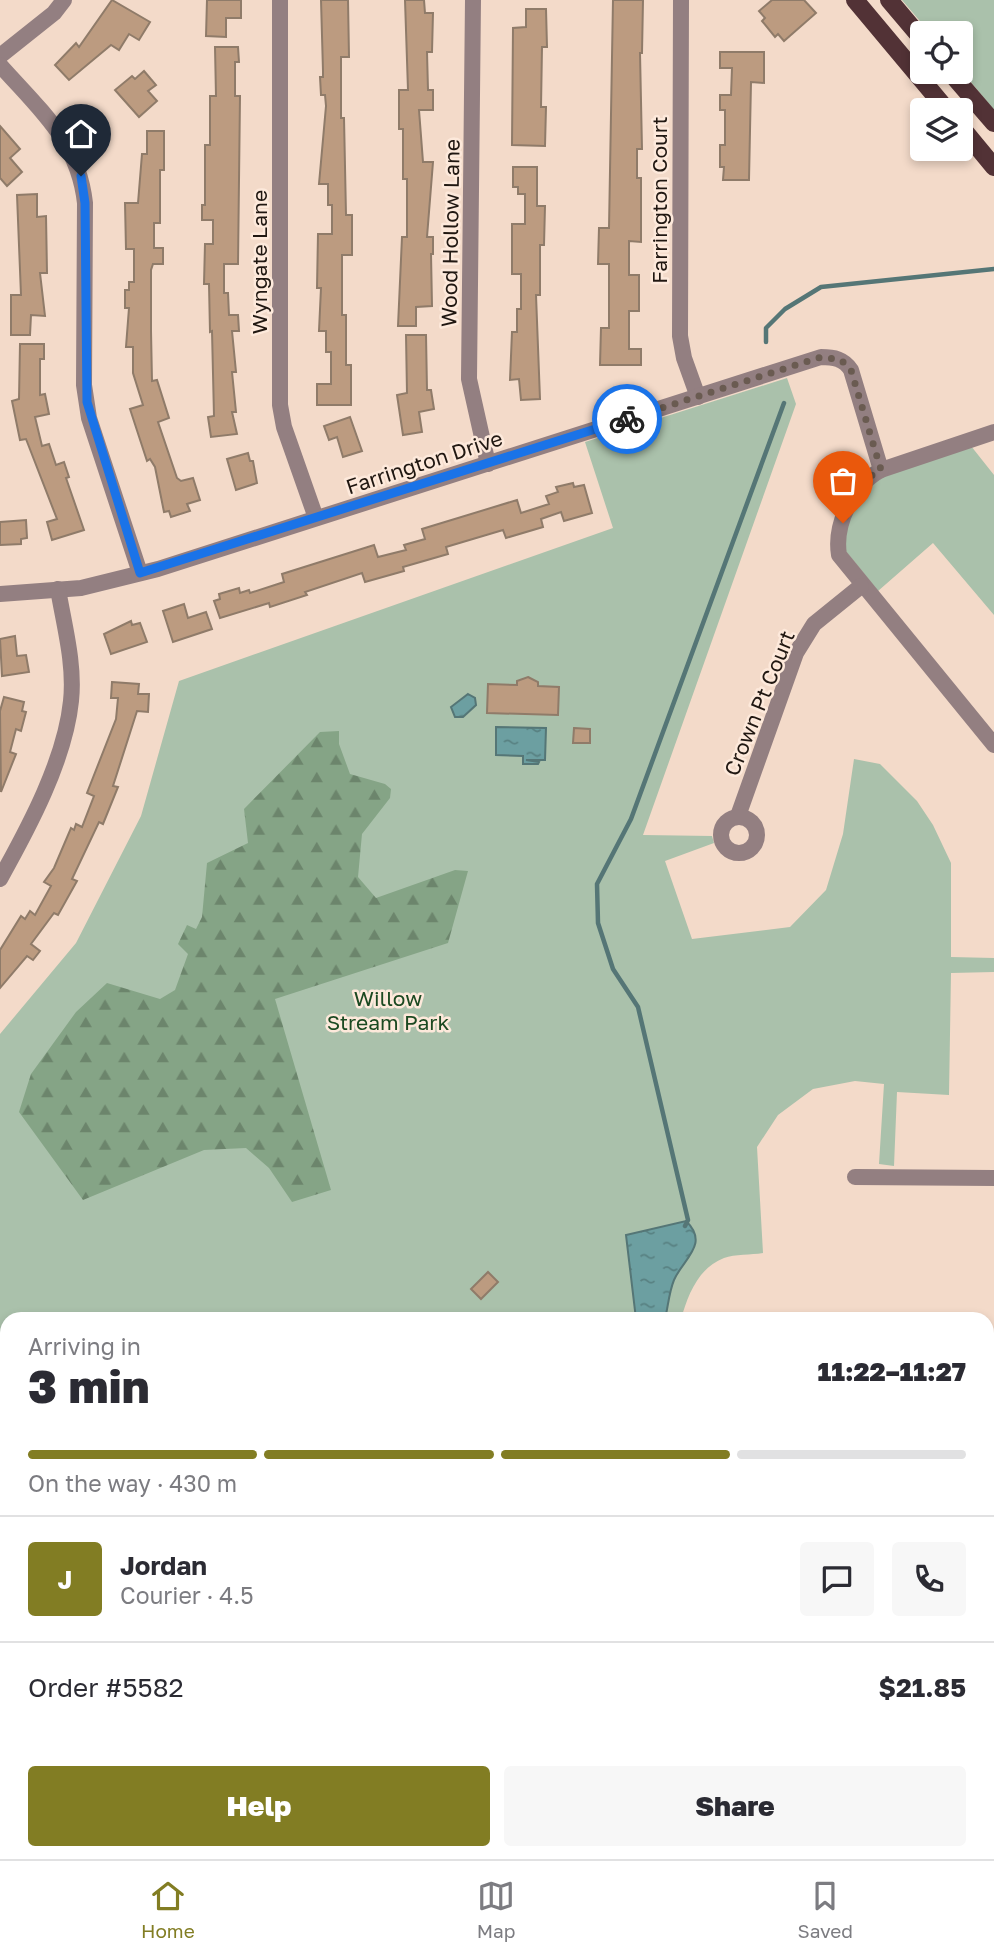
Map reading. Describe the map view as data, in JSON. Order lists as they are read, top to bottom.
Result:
{
  "streets": {
    "street": [
      "Farrington Court",
      "Wood Hollow Lane",
      "Wyngate Lane",
      "Farrington Drive",
      "Crown Pt Court"
    ]
  },
  "crossings": [
    ["Farrington Court", "Farrington Drive"],
    ["Wood Hollow Lane", "Farrington Drive"],
    ["Wyngate Lane", "Farrington Drive"]
  ],
  "parks": ["Willow Stream Park"],
  "page": {
    "heading": ["3 min", "Arriving in", "11:22–11:27"],
    "panel": [
      "Jordan",
      "Courier · 4.5",
      "Order #5582",
      "$21.85"
    ],
    "bar": "On the way · 430 m",
    "round": "J",
    "buttons": ["Help", "Share"],
    "tabs": ["Home", "Map", "Saved"]
  }
}
